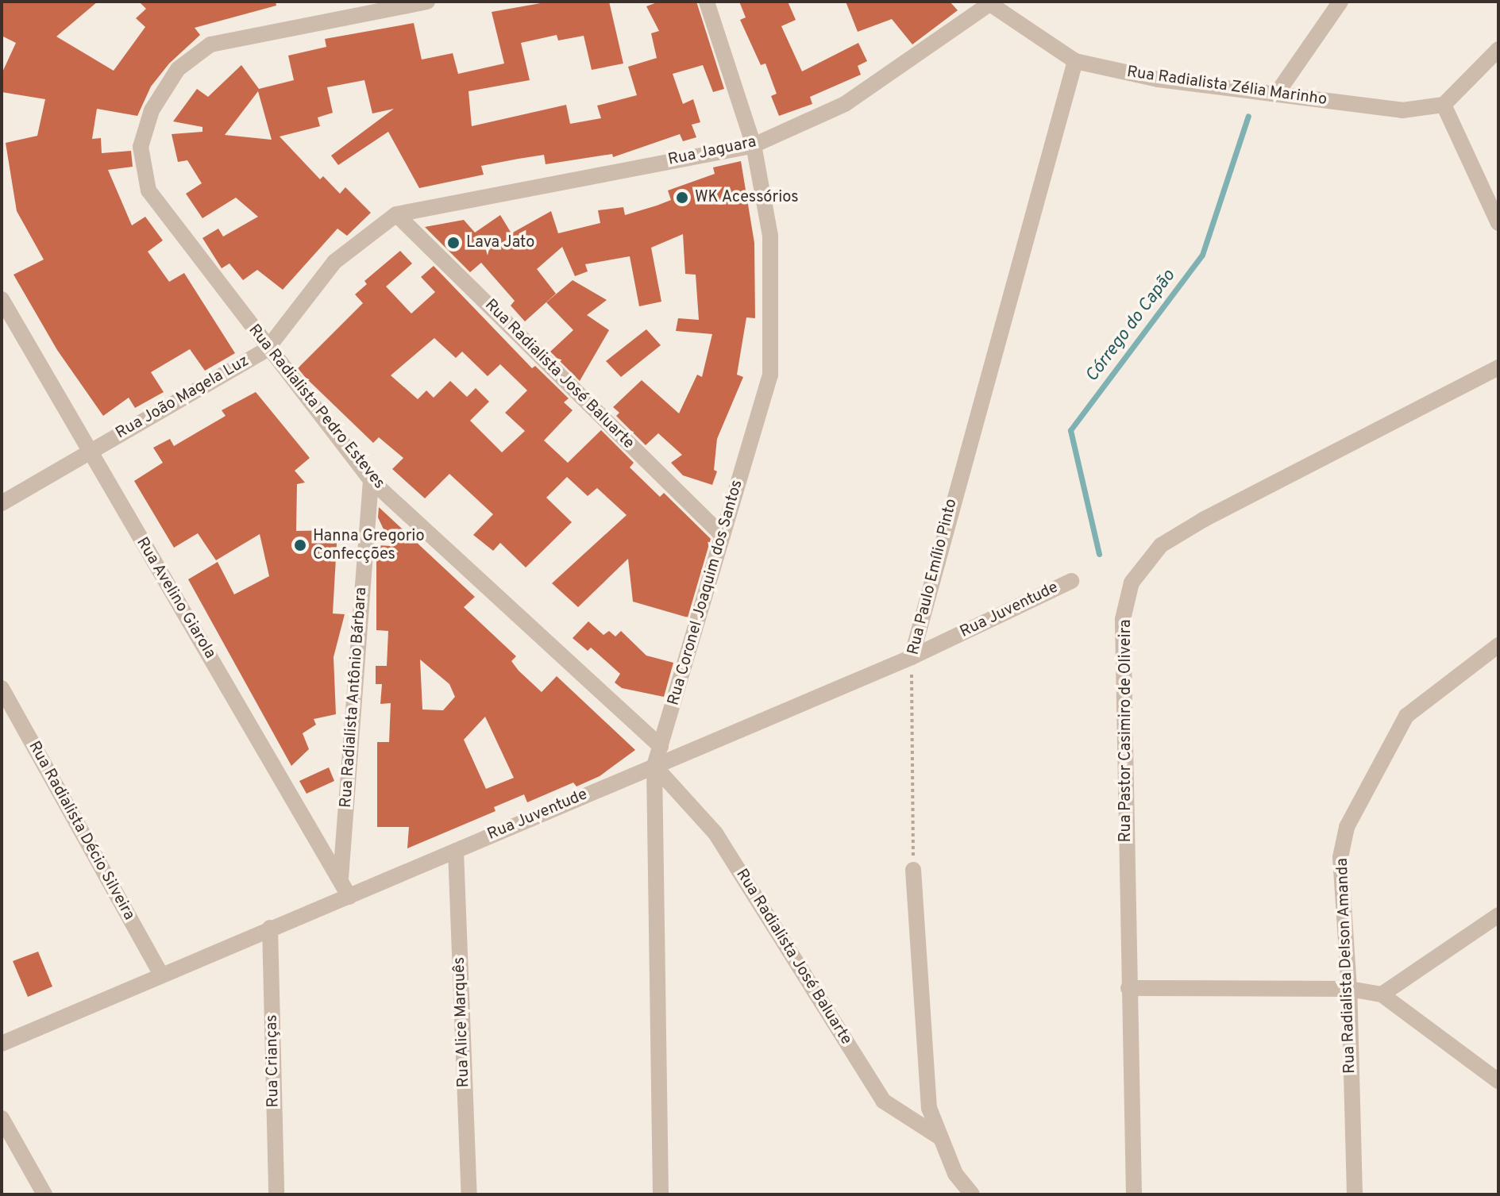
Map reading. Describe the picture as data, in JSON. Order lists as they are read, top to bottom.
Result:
{
  "streets": {
    "street": [
      "Rua Radialista Zélia Marinho",
      "Rua Jaguara",
      "Rua Radialista José Baluarte",
      "Rua João Magela Luz",
      "Rua Radialista Pedro Esteves",
      "Rua Paulo Emílio Pinto",
      "Rua Coronel Joaquim dos Santos",
      "Rua Avelino Giarola",
      "Rua Juventude",
      "Rua Radialista Antônio Bárbara",
      "Rua Pastor Casimiro de Oliveira",
      "Rua Radialista Décio Silveira",
      "Rua Radialista Delson Amanda",
      "Rua Alice Marquês",
      "Rua Crianças"
    ]
  },
  "crossings": [
    ["Rua Radialista Zélia Marinho", "Rua Jaguara"],
    ["Rua Radialista Zélia Marinho", "Rua Paulo Emílio Pinto"],
    ["Rua Jaguara", "Rua Radialista José Baluarte"],
    ["Rua Jaguara", "Rua João Magela Luz"],
    ["Rua Jaguara", "Rua Coronel Joaquim dos Santos"],
    ["Rua Radialista José Baluarte", "Rua João Magela Luz"],
    ["Rua Radialista José Baluarte", "Rua Coronel Joaquim dos Santos"],
    ["Rua Radialista José Baluarte", "Rua Juventude"],
    ["Rua João Magela Luz", "Rua Radialista Pedro Esteves"],
    ["Rua João Magela Luz", "Rua Avelino Giarola"],
    ["Rua Radialista Pedro Esteves", "Rua Coronel Joaquim dos Santos"],
    ["Rua Radialista Pedro Esteves", "Rua Radialista Antônio Bárbara"],
    ["Rua Paulo Emílio Pinto", "Rua Juventude"],
    ["Rua Coronel Joaquim dos Santos", "Rua Juventude"],
    ["Rua Avelino Giarola", "Rua Juventude"],
    ["Rua Avelino Giarola", "Rua Radialista Antônio Bárbara"],
    ["Rua Juventude", "Rua Radialista Décio Silveira"],
    ["Rua Juventude", "Rua Alice Marquês"],
    ["Rua Juventude", "Rua Crianças"]
  ],
  "water": ["Córrego do Capão"],
  "places": ["WK Acessórios", "Lava Jato", "Hanna Gregorio Confecções"]
}
